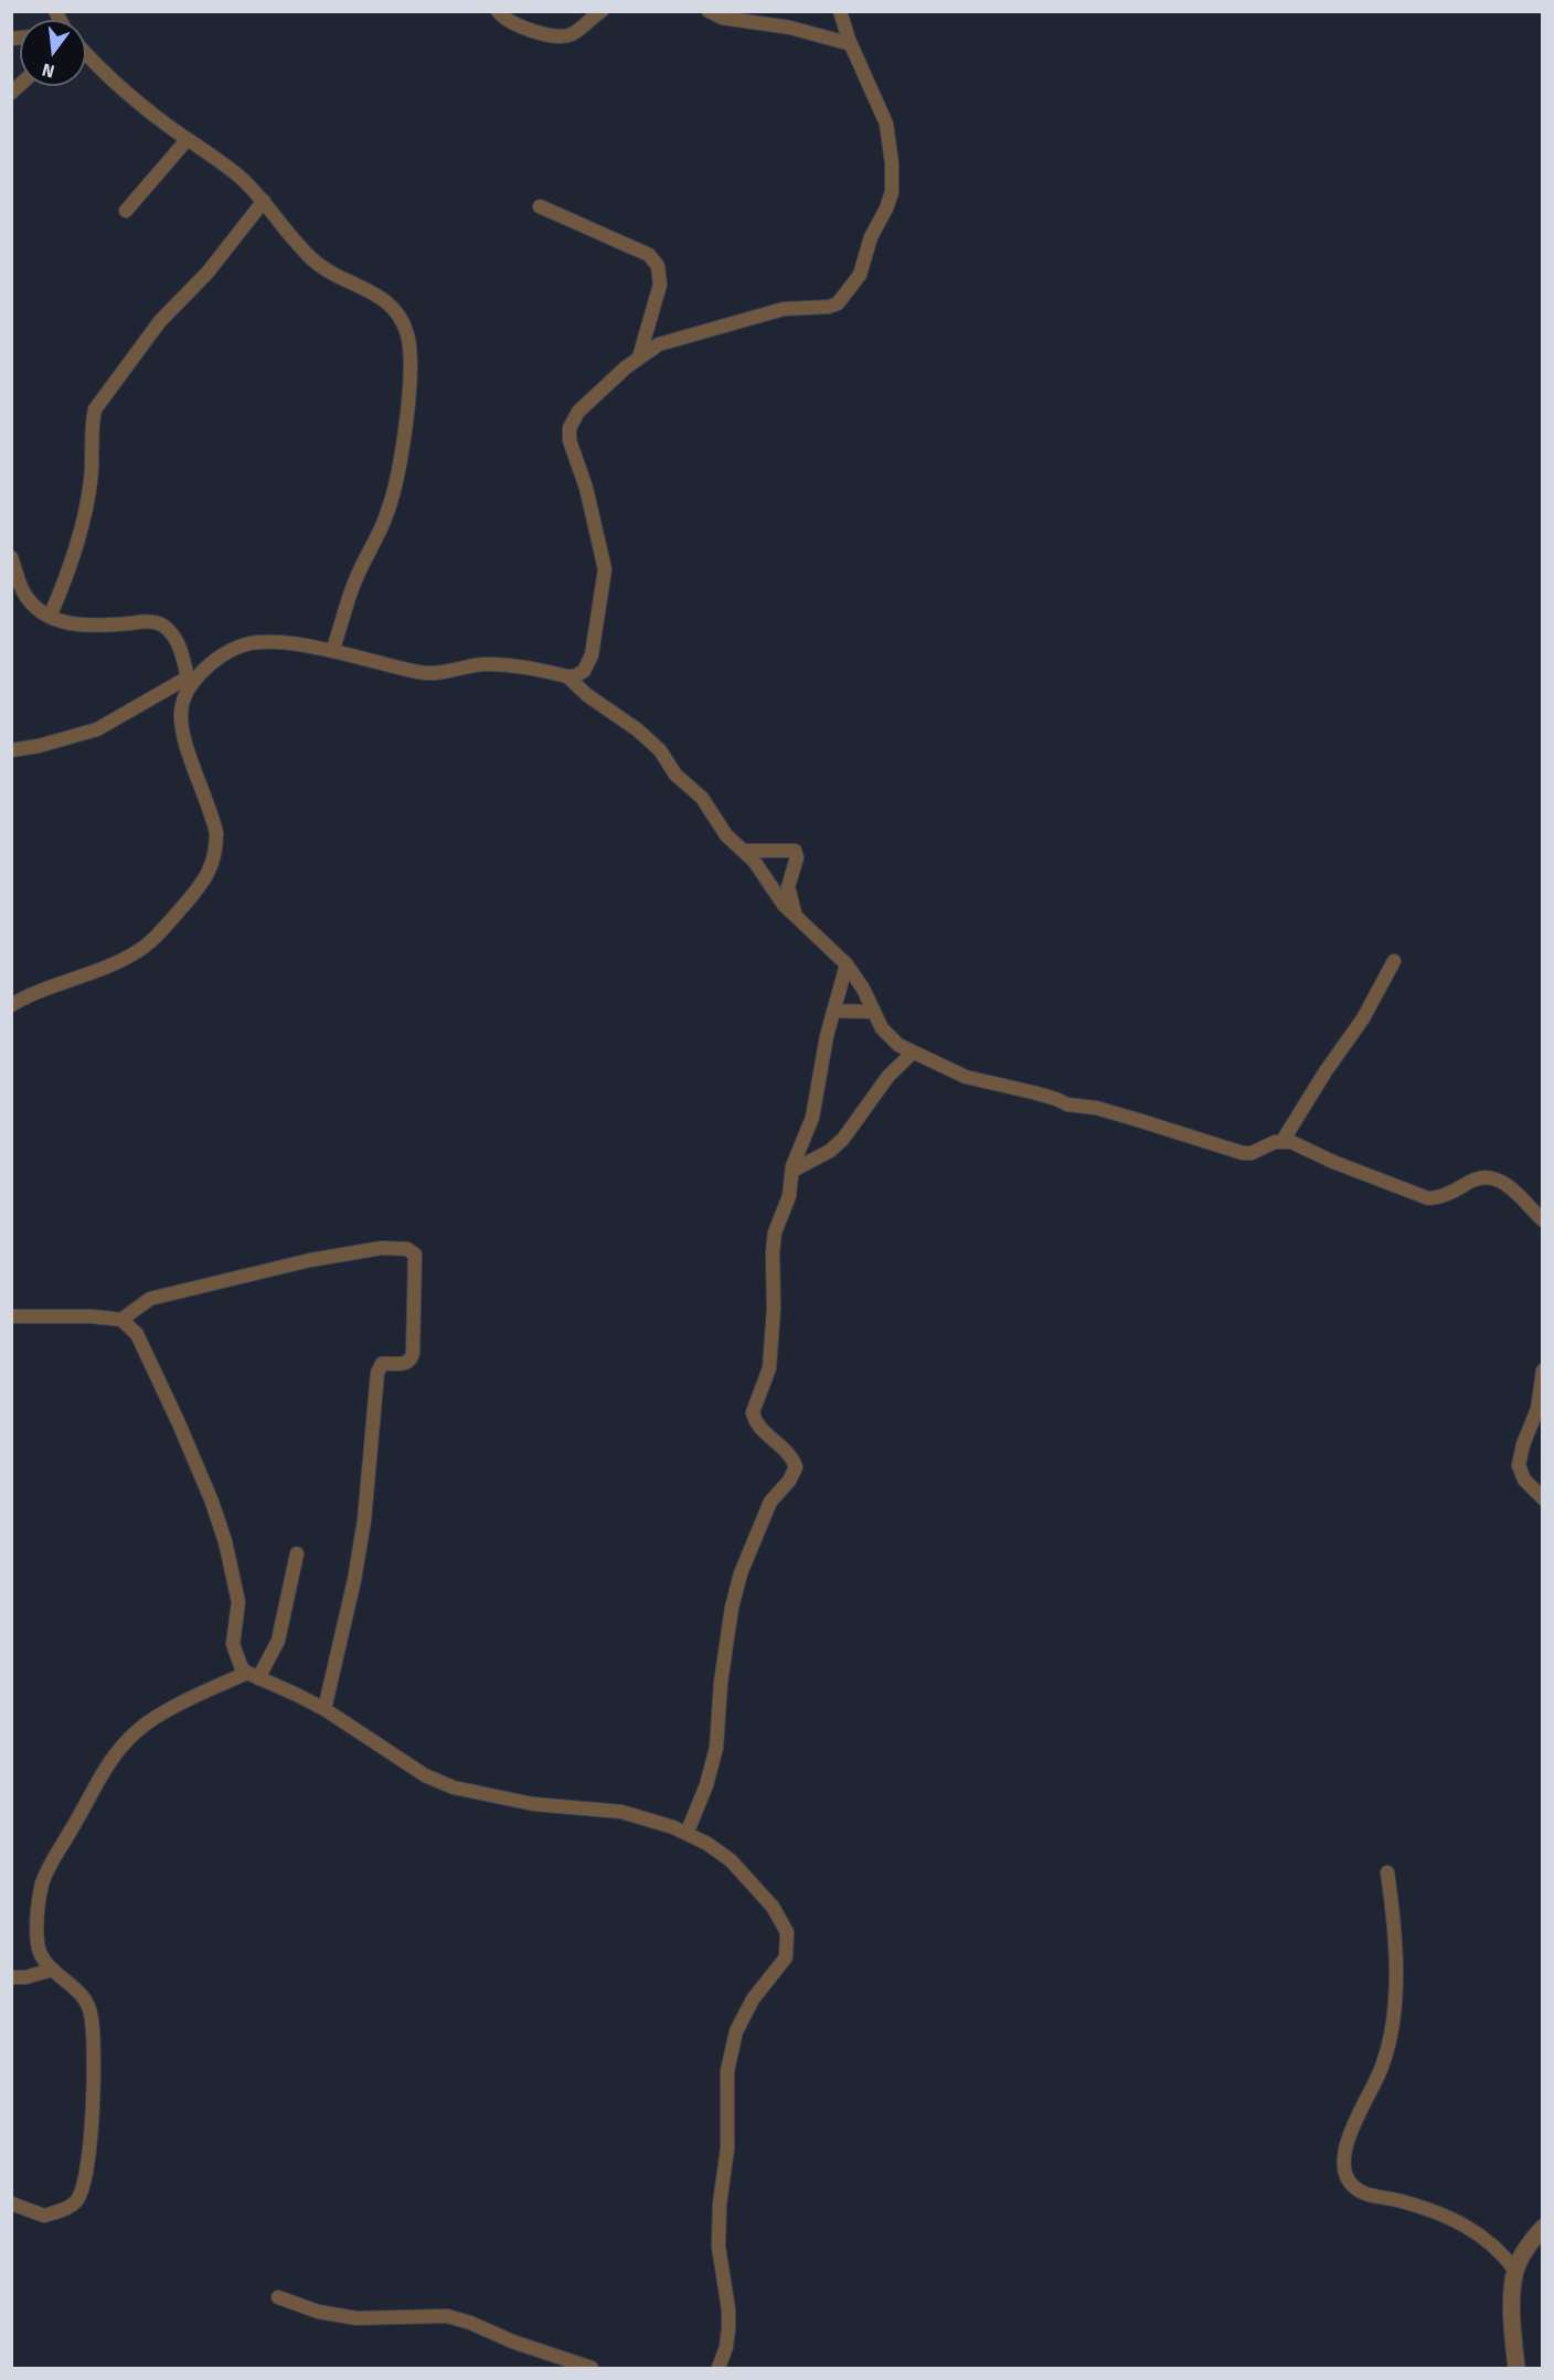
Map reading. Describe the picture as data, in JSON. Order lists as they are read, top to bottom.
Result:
{
  "north": "bottom"
}
